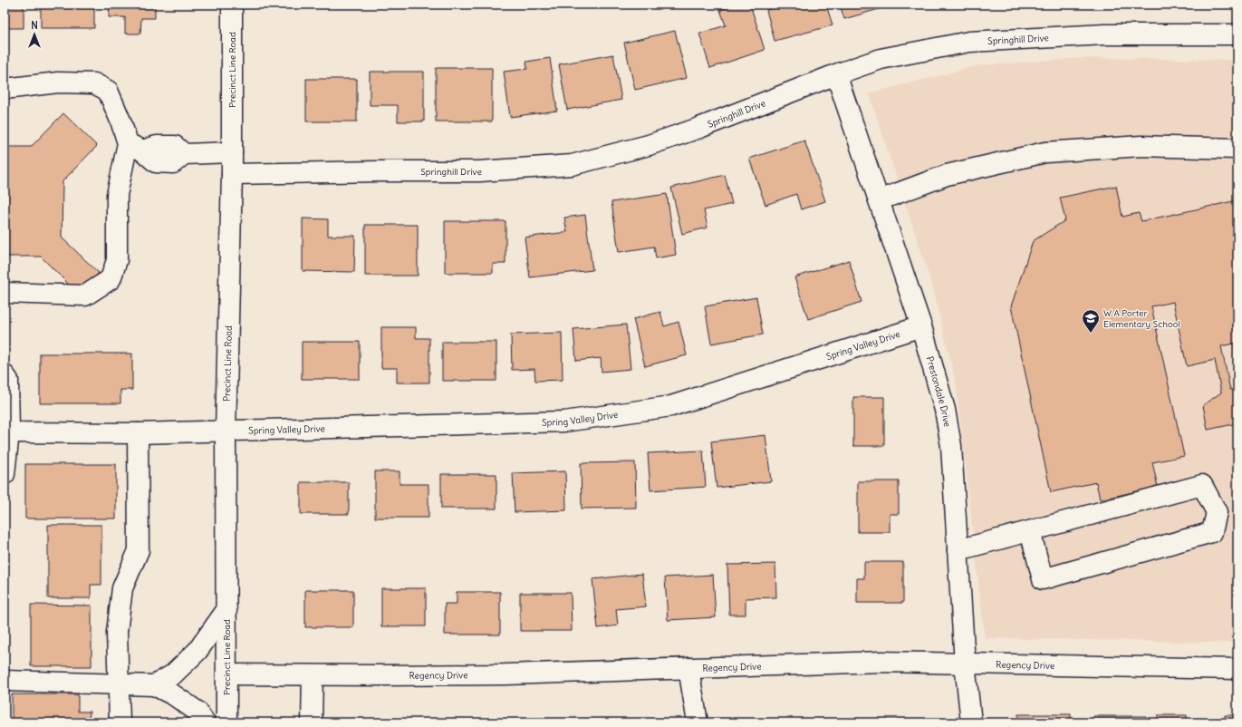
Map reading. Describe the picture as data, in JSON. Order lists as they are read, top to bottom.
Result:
{
  "streets": {
    "street": [
      "Springhill Drive",
      "Precinct Line Road",
      "Spring Valley Drive",
      "Prestondale Drive",
      "Regency Drive"
    ]
  },
  "crossings": [
    ["Springhill Drive", "Precinct Line Road"],
    ["Springhill Drive", "Prestondale Drive"],
    ["Precinct Line Road", "Spring Valley Drive"],
    ["Precinct Line Road", "Regency Drive"],
    ["Spring Valley Drive", "Prestondale Drive"],
    ["Prestondale Drive", "Regency Drive"]
  ],
  "places": {
    "school or university": ["W A Porter Elementary School"]
  },
  "north": "top"
}
